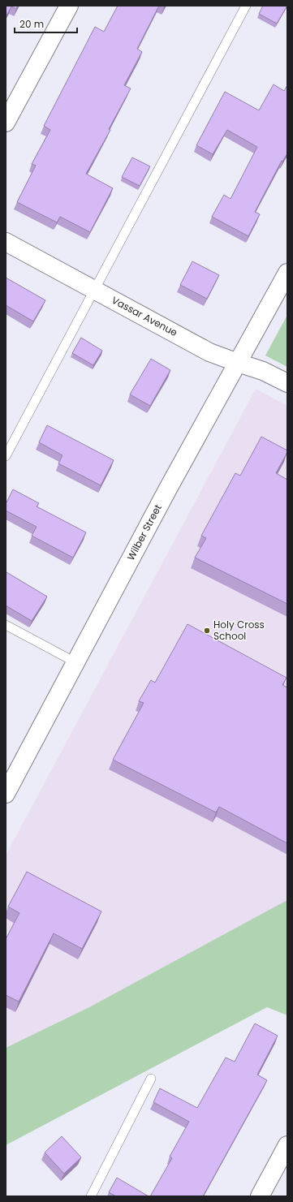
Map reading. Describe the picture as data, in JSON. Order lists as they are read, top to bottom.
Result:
{
  "streets": {
    "street": ["Vassar Avenue", "Wilber Street"]
  },
  "crossings": [
    ["Vassar Avenue", "Wilber Street"]
  ],
  "places": ["Holy Cross School"],
  "scale_bar": "20 m"
}
